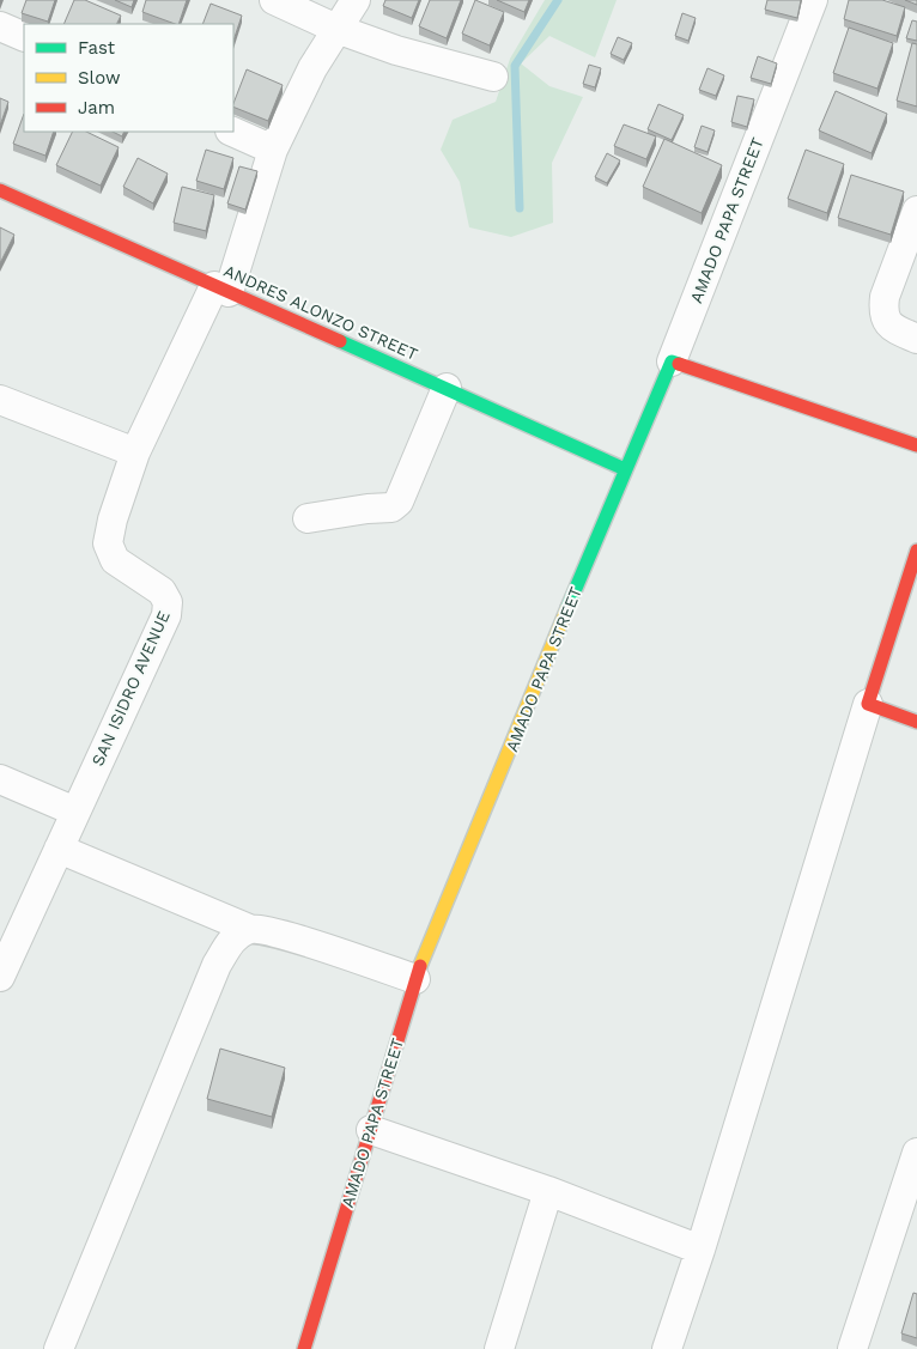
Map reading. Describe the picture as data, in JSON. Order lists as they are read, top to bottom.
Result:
{
  "streets": {
    "main road": ["AMADO PAPA STREET", "ANDRES ALONZO STREET"],
    "street": ["SAN ISIDRO AVENUE"]
  },
  "crossings": [
    ["AMADO PAPA STREET", "ANDRES ALONZO STREET"],
    ["ANDRES ALONZO STREET", "SAN ISIDRO AVENUE"]
  ],
  "legend": ["Fast", "Slow", "Jam"]
}
